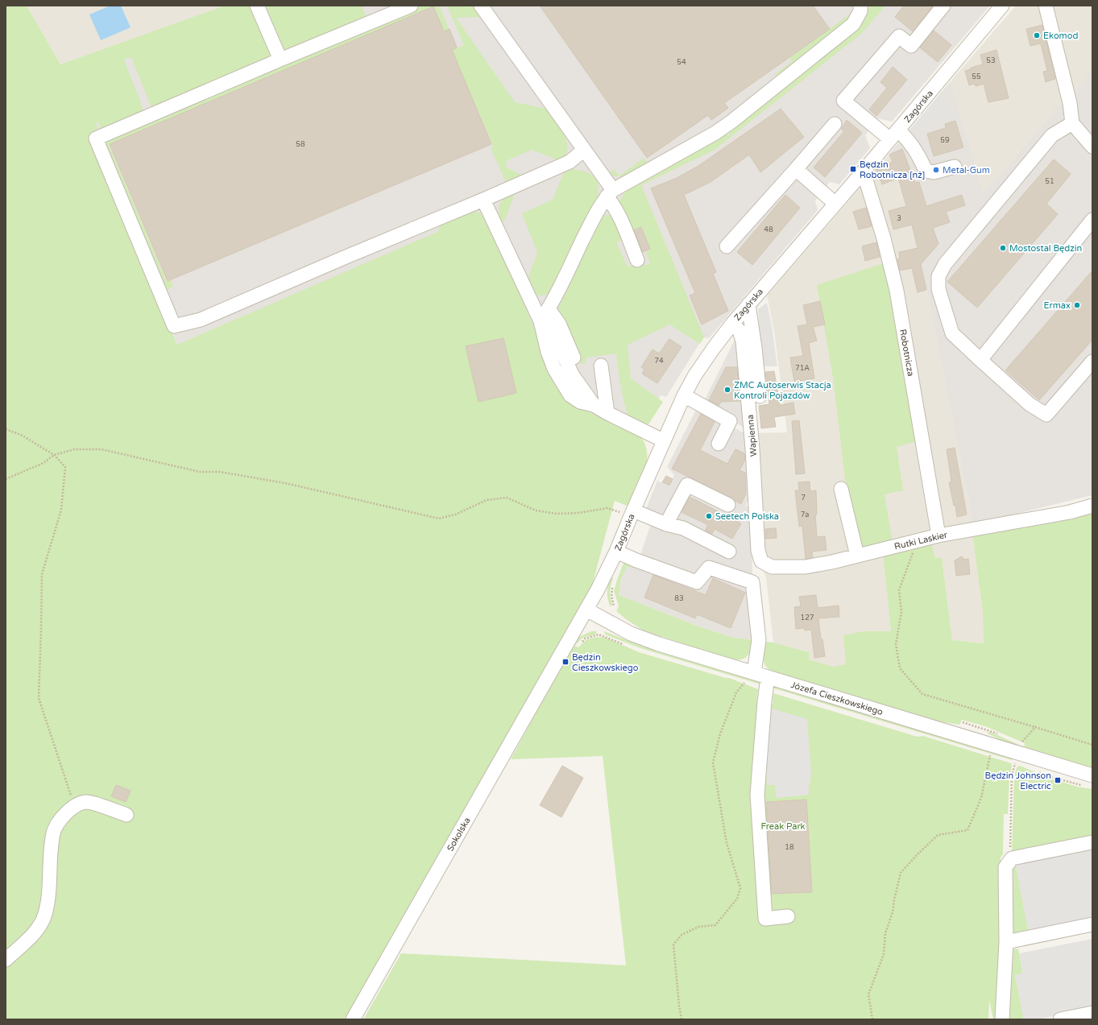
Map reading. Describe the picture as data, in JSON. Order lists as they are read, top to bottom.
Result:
{
  "streets": {
    "street": [
      "Zagórska",
      "Robotnicza",
      "Wapienna",
      "Rutki Laskier",
      "Józefa Cieszkowskiego",
      "Sokolska"
    ]
  },
  "crossings": [
    ["Zagórska", "Robotnicza"],
    ["Zagórska", "Wapienna"],
    ["Zagórska", "Józefa Cieszkowskiego"],
    ["Zagórska", "Sokolska"],
    ["Robotnicza", "Rutki Laskier"],
    ["Wapienna", "Rutki Laskier"]
  ],
  "parks": ["Freak Park"],
  "places": {
    "other": [
      "Ekomod",
      "Metal-Gum",
      "Mostostal Będzin",
      "Ermax",
      "ZMC Autoserwis Stacja Kontroli Pojazdów",
      "Seetech Polska"
    ],
    "transit": ["Będzin Robotnicza [nż]", "Będzin Cieszkowskiego", "Będzin Johnson Electric"]
  },
  "house_numbers": [
    "53",
    "54",
    "55",
    "59",
    "58",
    "51",
    "3",
    "48",
    "74",
    "71A",
    "7",
    "7a",
    "83",
    "127",
    "18"
  ]
}
